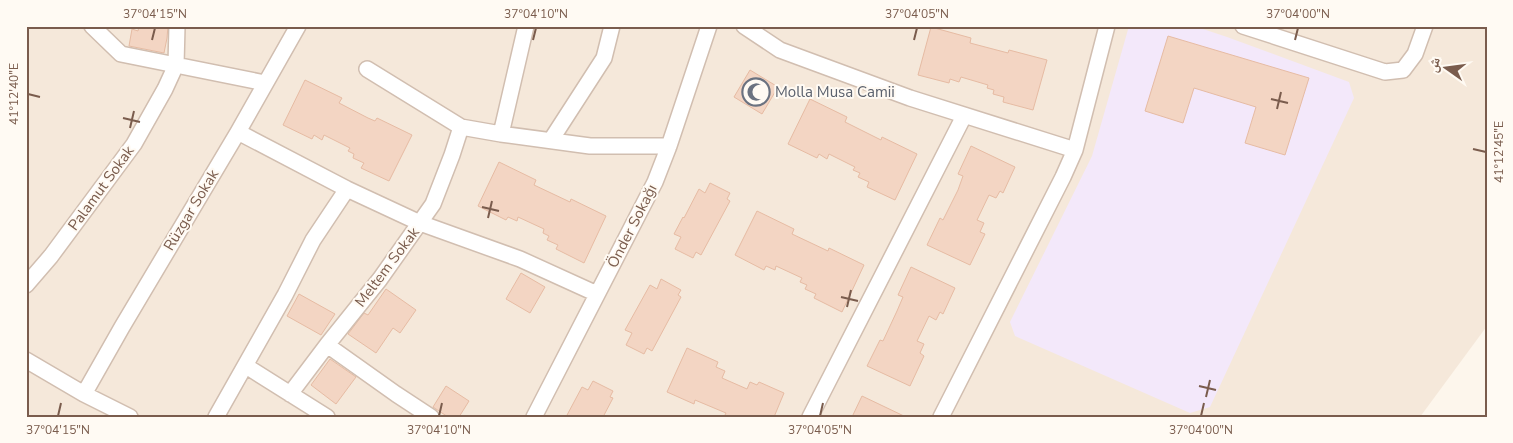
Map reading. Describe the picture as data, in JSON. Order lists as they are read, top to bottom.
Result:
{
  "streets": {
    "street": [
      "Palamut Sokak",
      "Rüzgar Sokak",
      "Önder Sokağı",
      "Meltem Sokak"
    ]
  },
  "places": {
    "mosque": ["Molla Musa Camii"]
  },
  "north": "left",
  "coordinates": [
    "37°04'15\"N",
    "37°04'10\"N",
    "37°04'05\"N",
    "37°04'00\"N",
    "41°12'40\"E",
    "41°12'45\"E"
  ]
}
